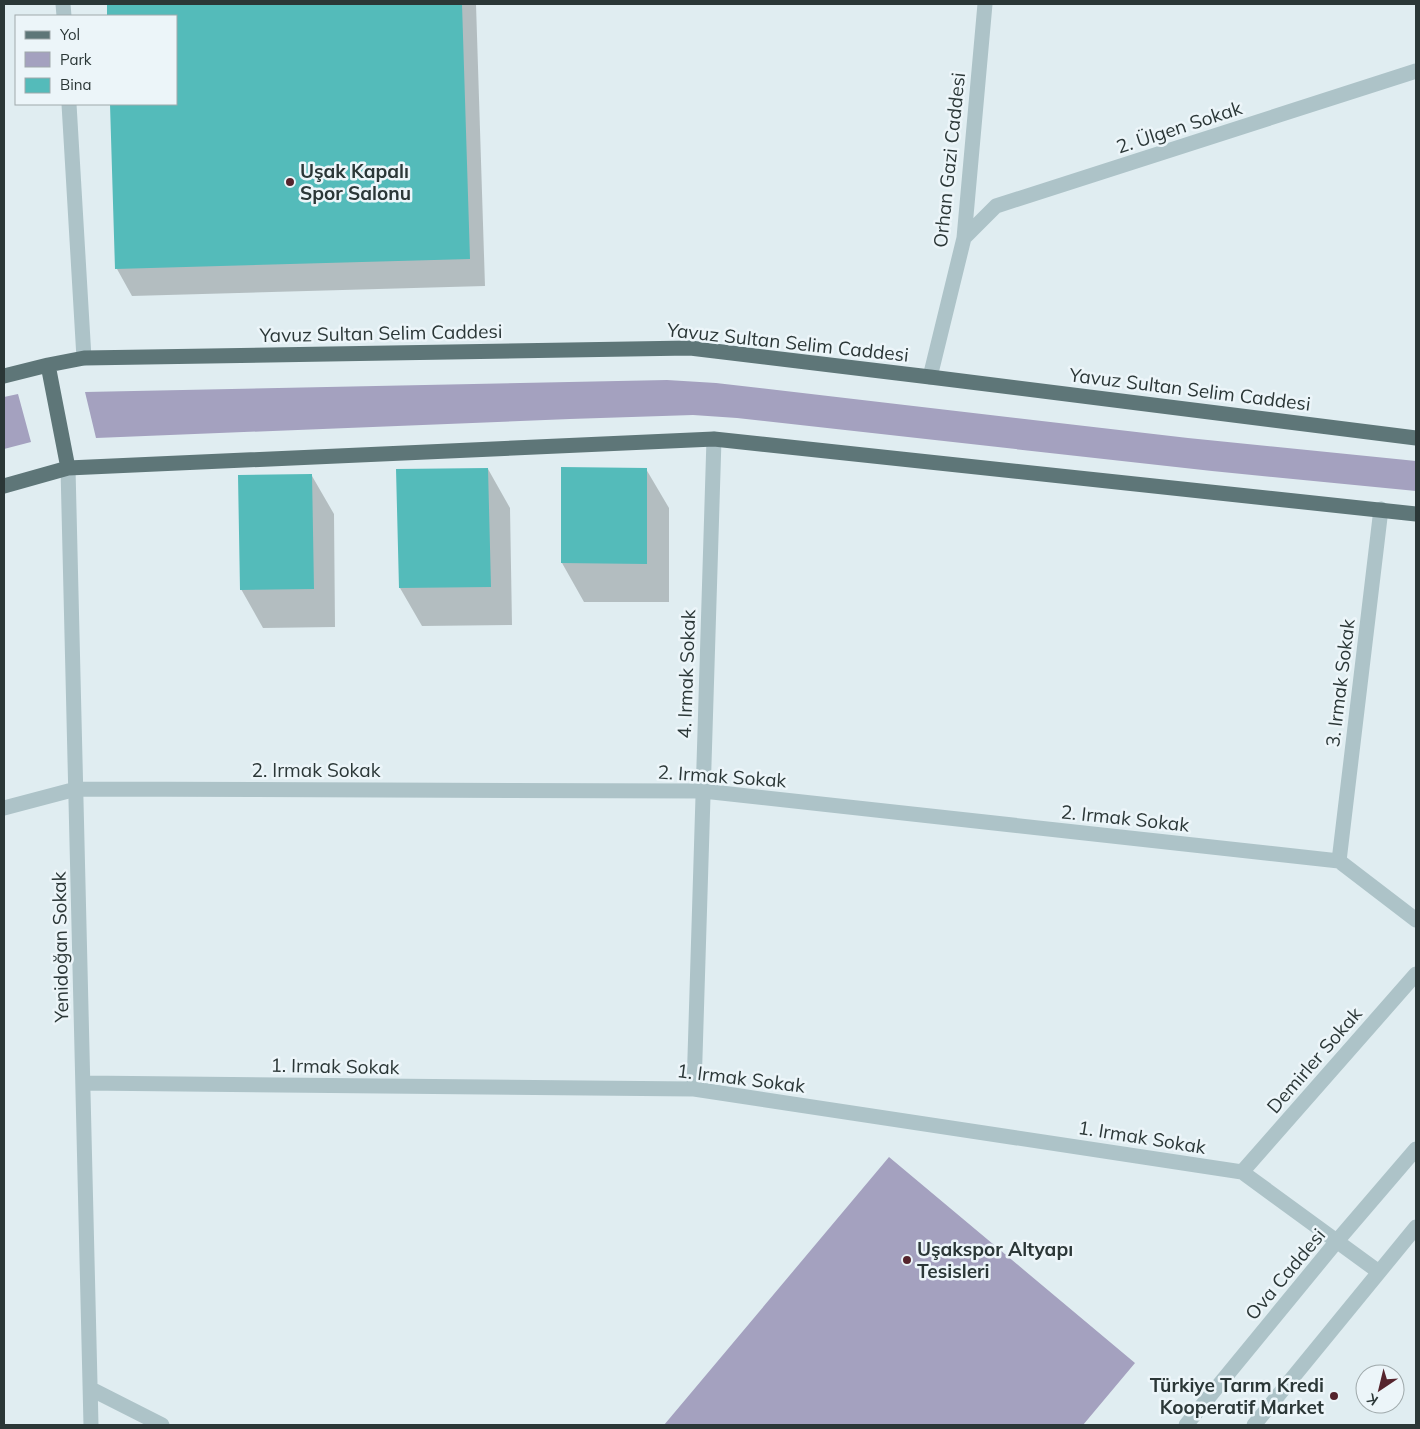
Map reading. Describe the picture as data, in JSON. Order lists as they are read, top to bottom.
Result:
{
  "streets": {
    "main road": ["Yavuz Sultan Selim Caddesi"],
    "street": [
      "2. Ülgen Sokak",
      "Orhan Gazi Caddesi",
      "4. Irmak Sokak",
      "3. Irmak Sokak",
      "2. Irmak Sokak",
      "Yenidoğan Sokak",
      "Demirler Sokak",
      "1. Irmak Sokak",
      "Ova Caddesi"
    ]
  },
  "crossings": [
    ["2. Ülgen Sokak", "Orhan Gazi Caddesi"],
    ["Orhan Gazi Caddesi", "Yavuz Sultan Selim Caddesi"],
    ["4. Irmak Sokak", "2. Irmak Sokak"],
    ["4. Irmak Sokak", "1. Irmak Sokak"],
    ["3. Irmak Sokak", "2. Irmak Sokak"],
    ["2. Irmak Sokak", "Yenidoğan Sokak"],
    ["Yenidoğan Sokak", "1. Irmak Sokak"],
    ["Demirler Sokak", "1. Irmak Sokak"],
    ["1. Irmak Sokak", "Ova Caddesi"]
  ],
  "places": ["Uşak Kapalı Spor Salonu", "Uşakspor Altyapı Tesisleri", "Türkiye Tarım Kredi Kooperatif Market"],
  "legend": ["Yol", "Park", "Bina"],
  "north": "bottom left"
}
